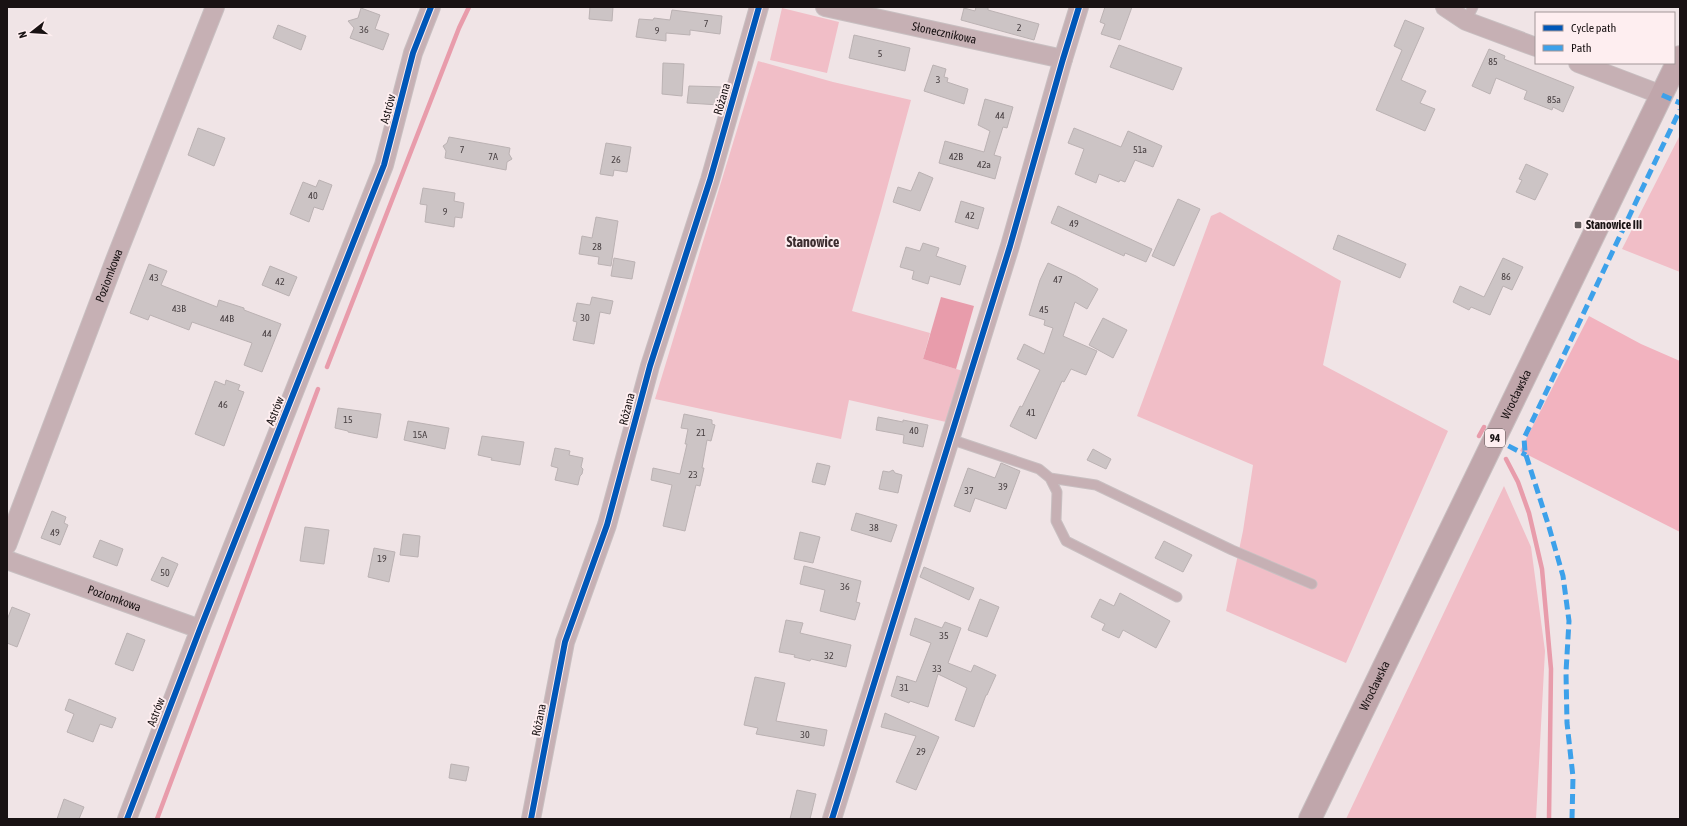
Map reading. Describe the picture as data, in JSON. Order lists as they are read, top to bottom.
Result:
{
  "streets": {
    "main road": ["Wrocławska", "94"],
    "street": [
      "Słonecznikowa",
      "Różana",
      "Astrów",
      "Poziomkowa"
    ]
  },
  "crossings": [
    ["Astrów", "Poziomkowa"]
  ],
  "districts": ["Stanowice"],
  "places": {
    "transit": ["Stanowice III"]
  },
  "house_numbers": [
    "7",
    "2",
    "36",
    "9",
    "5",
    "85",
    "3",
    "85a",
    "44",
    "7",
    "51a",
    "7A",
    "42B",
    "26",
    "42a",
    "40",
    "9",
    "42",
    "49",
    "28",
    "86",
    "43",
    "47",
    "42",
    "43B",
    "45",
    "30",
    "44B",
    "44",
    "46",
    "41",
    "15",
    "40",
    "21",
    "15A",
    "23",
    "39",
    "37",
    "38",
    "49",
    "19",
    "50",
    "36",
    "35",
    "32",
    "33",
    "31",
    "30",
    "29"
  ],
  "legend": ["Cycle path", "Path"],
  "north": "left"
}
